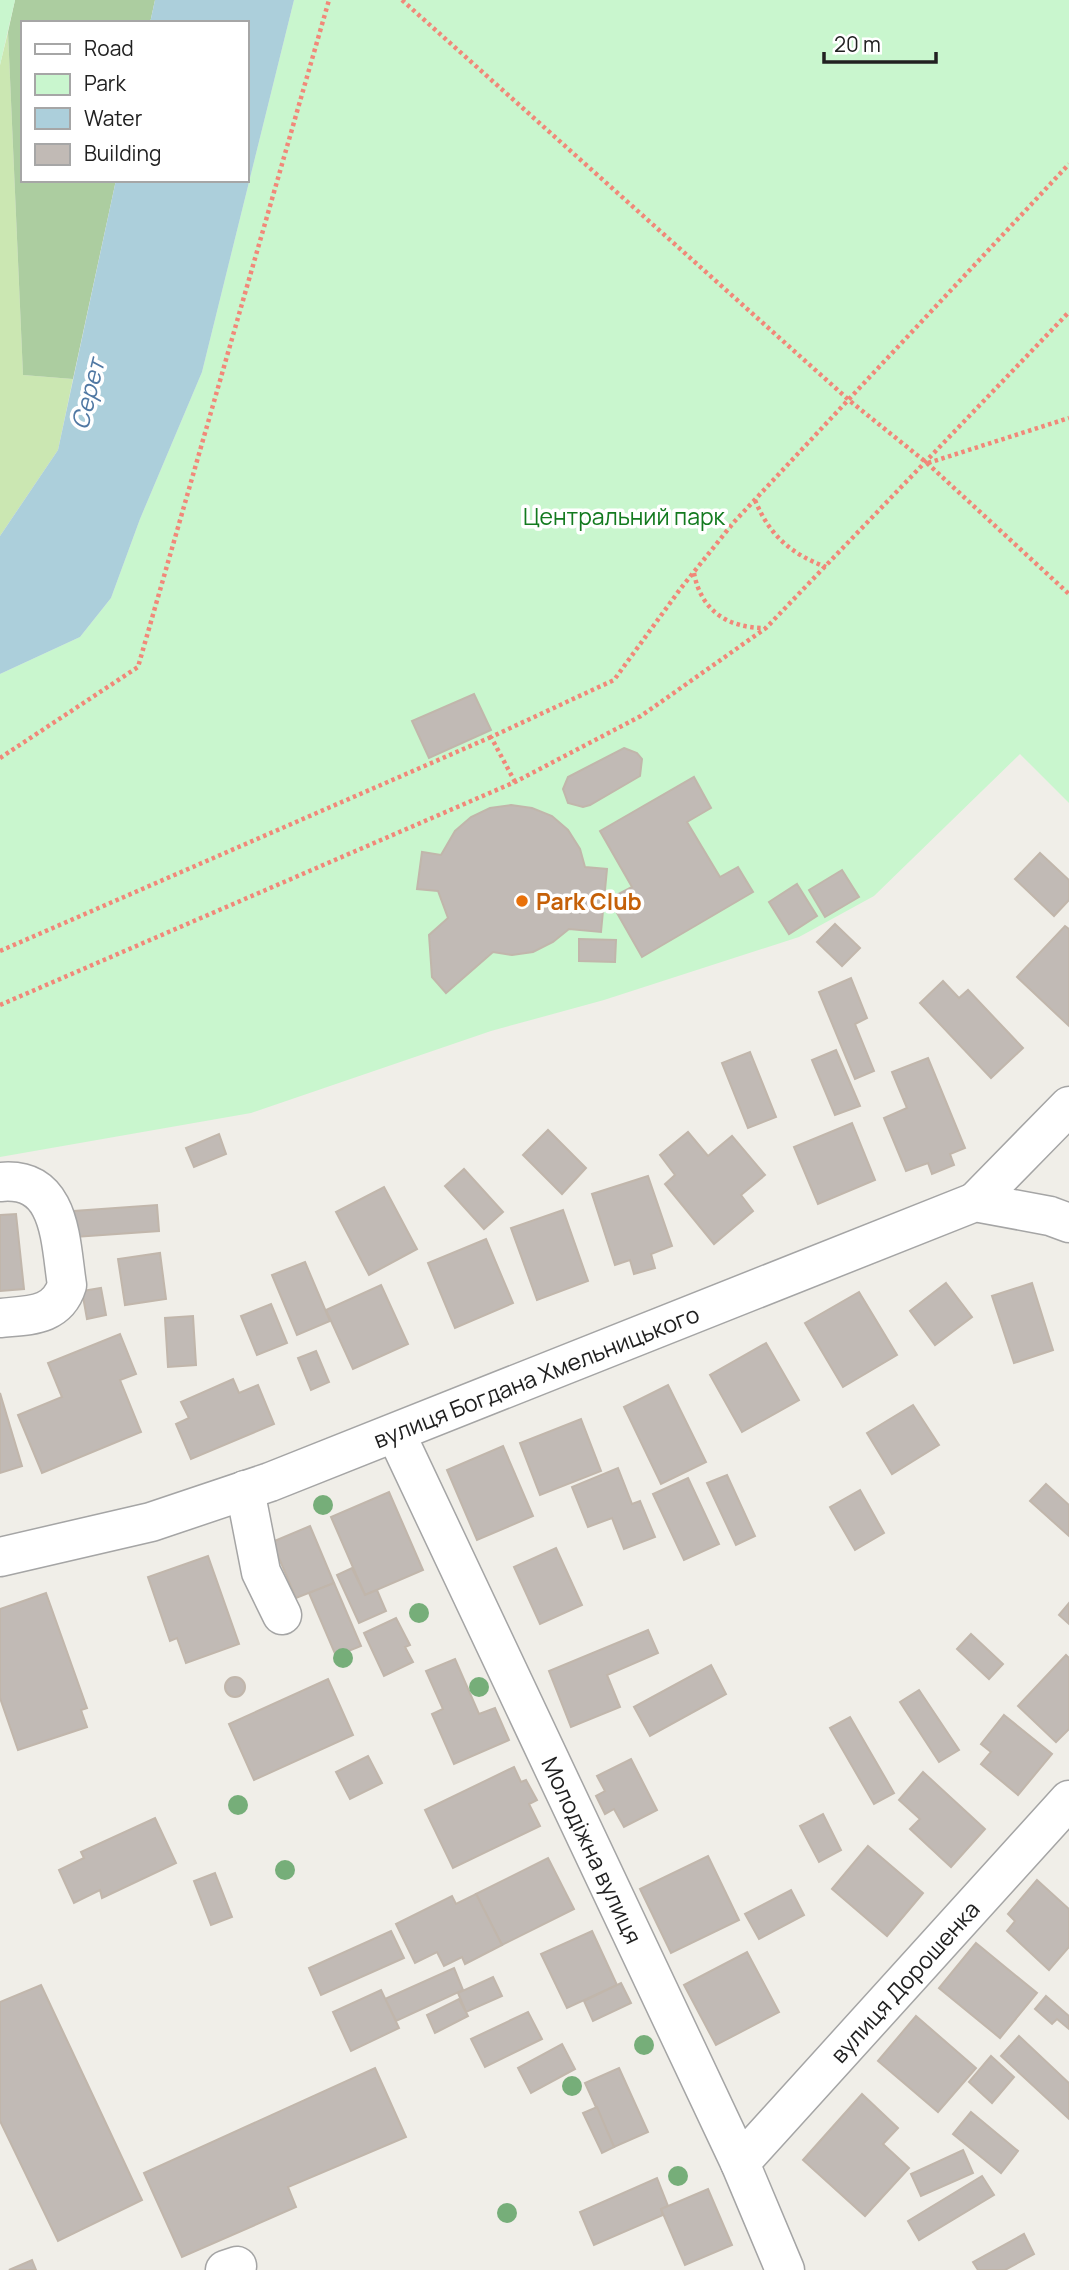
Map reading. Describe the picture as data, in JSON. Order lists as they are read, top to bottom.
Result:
{
  "streets": {
    "street": ["вулиця Богдана Хмельницького", "Молодіжна вулиця", "вулиця Дорошенка"]
  },
  "crossings": [
    ["вулиця Богдана Хмельницького", "Молодіжна вулиця"],
    ["Молодіжна вулиця", "вулиця Дорошенка"]
  ],
  "water": ["Серет"],
  "parks": ["Центральний парк"],
  "places": ["Park Club"],
  "legend": [
    "Road",
    "Park",
    "Water",
    "Building"
  ],
  "scale_bar": "20 m"
}
